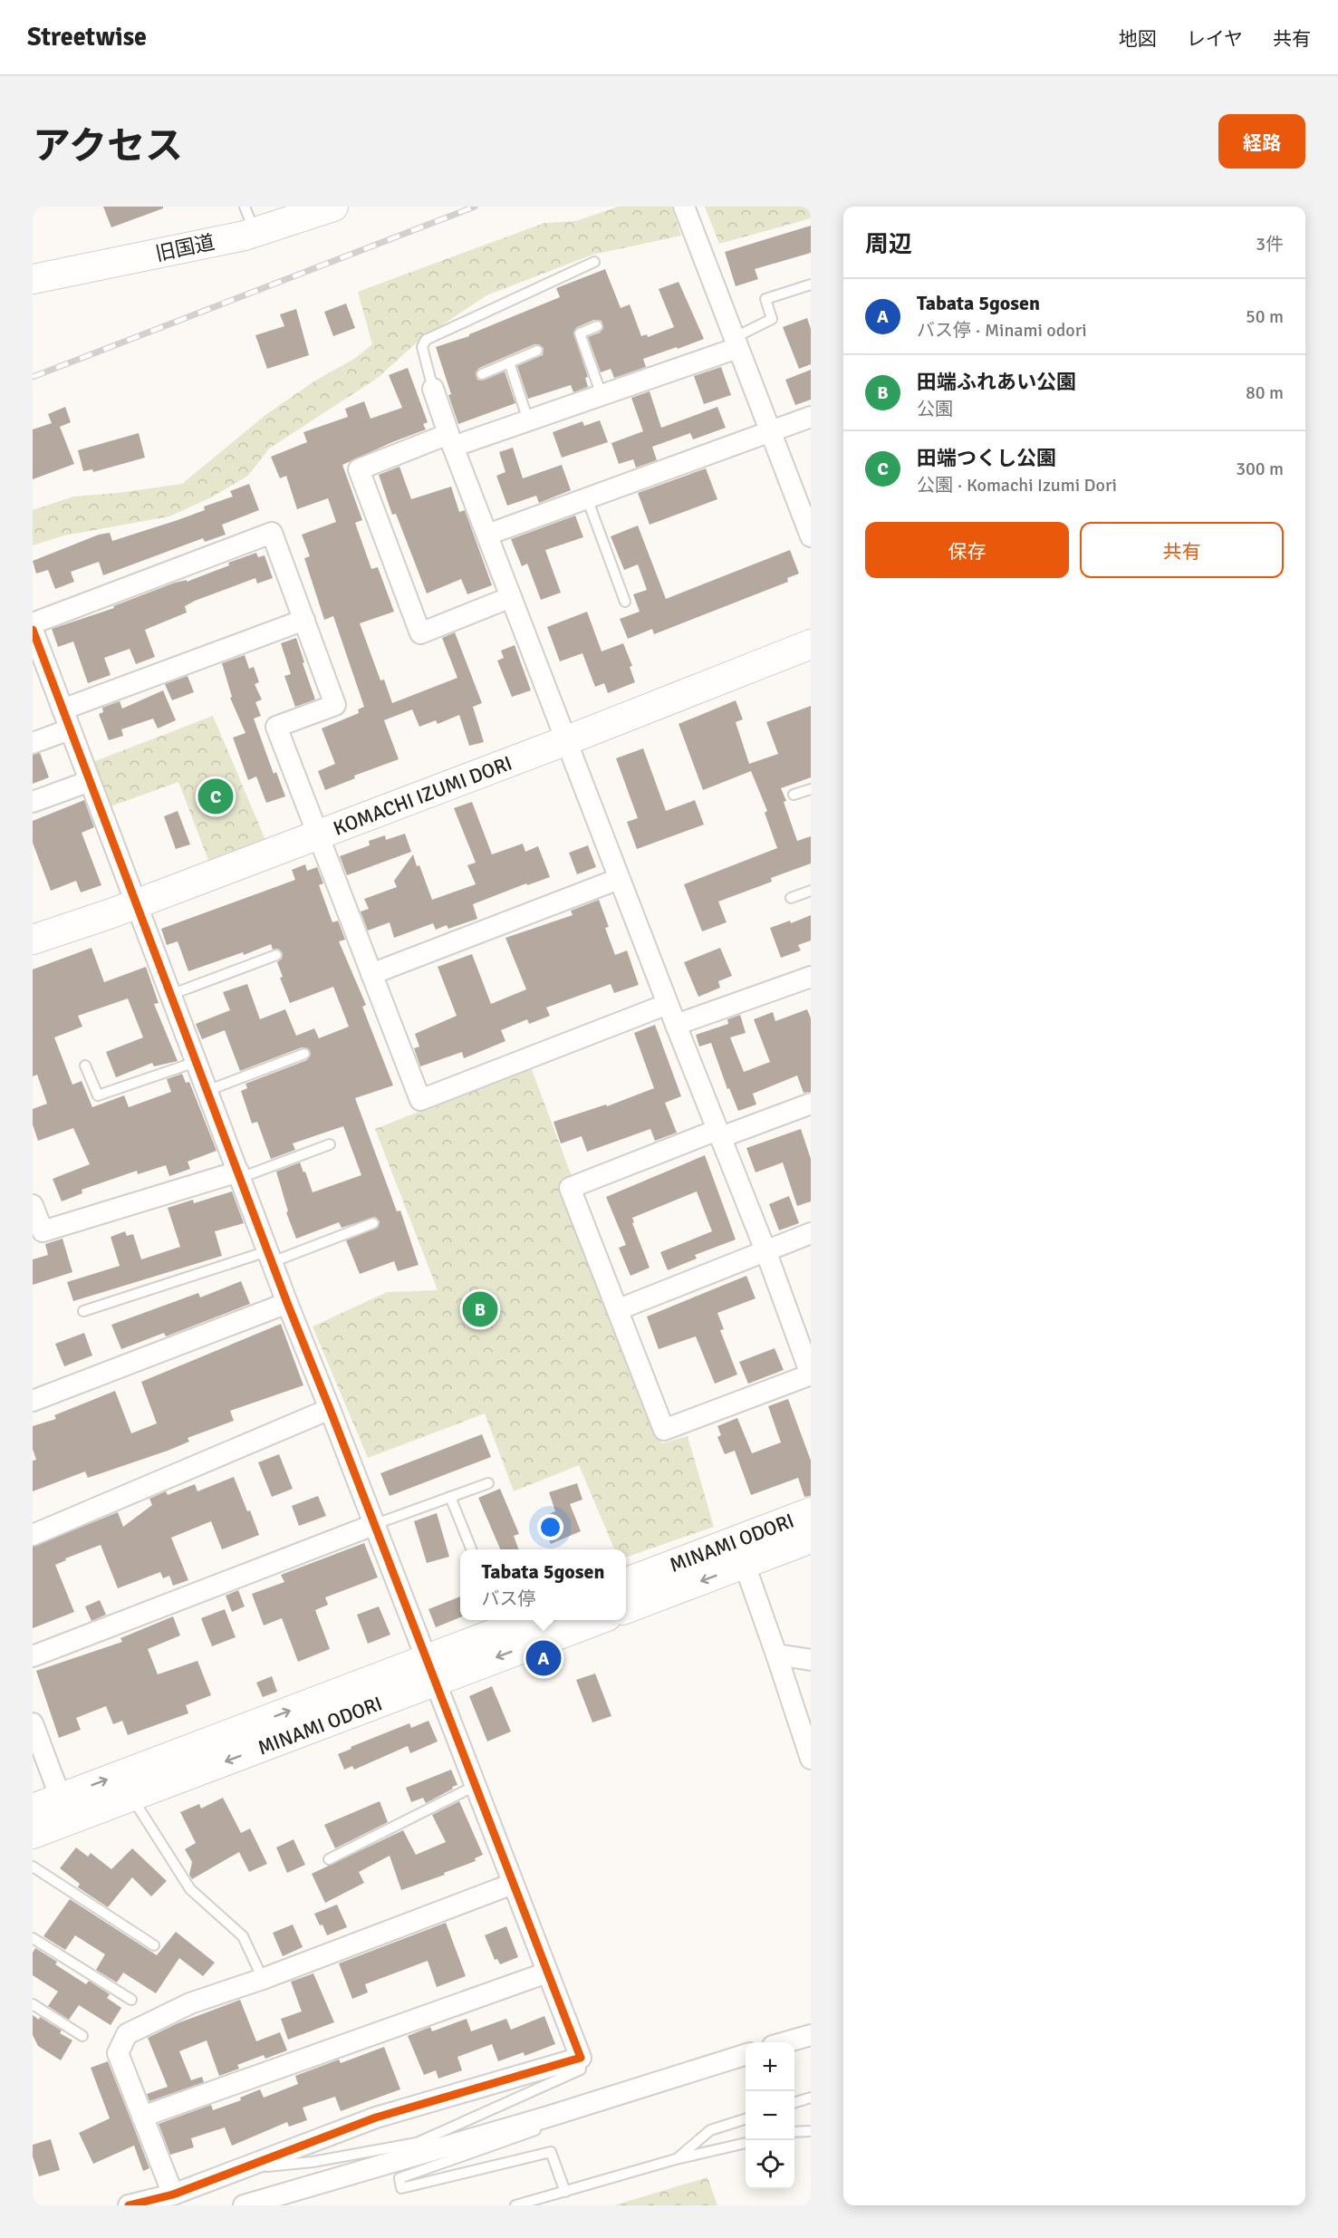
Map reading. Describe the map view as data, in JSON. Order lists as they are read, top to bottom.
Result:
{
  "streets": {
    "street": ["旧国道", "KOMACHI IZUMI DORI", "MINAMI ODORI"]
  },
  "page": {
    "header": "Streetwise",
    "nav": ["地図", "レイヤ", "共有"],
    "title": "アクセス",
    "buttons": [
      "経路",
      ["保存", "共有"]
    ],
    "heading": ["周辺", "3件"],
    "list": [
      {
        "mark": "A",
        "name": "Tabata 5gosen",
        "note": "バス停 · Minami odori",
        "value": "50 m"
      },
      {
        "mark": "B",
        "name": "田端ふれあい公園",
        "note": "公園",
        "value": "80 m"
      },
      {
        "mark": "C",
        "name": "田端つくし公園",
        "note": "公園 · Komachi Izumi Dori",
        "value": "300 m"
      }
    ],
    "pins": ["C", "B", "A"],
    "popup": ["Tabata 5gosen", "バス停"],
    "map_buttons": ["+", "−"]
  }
}
